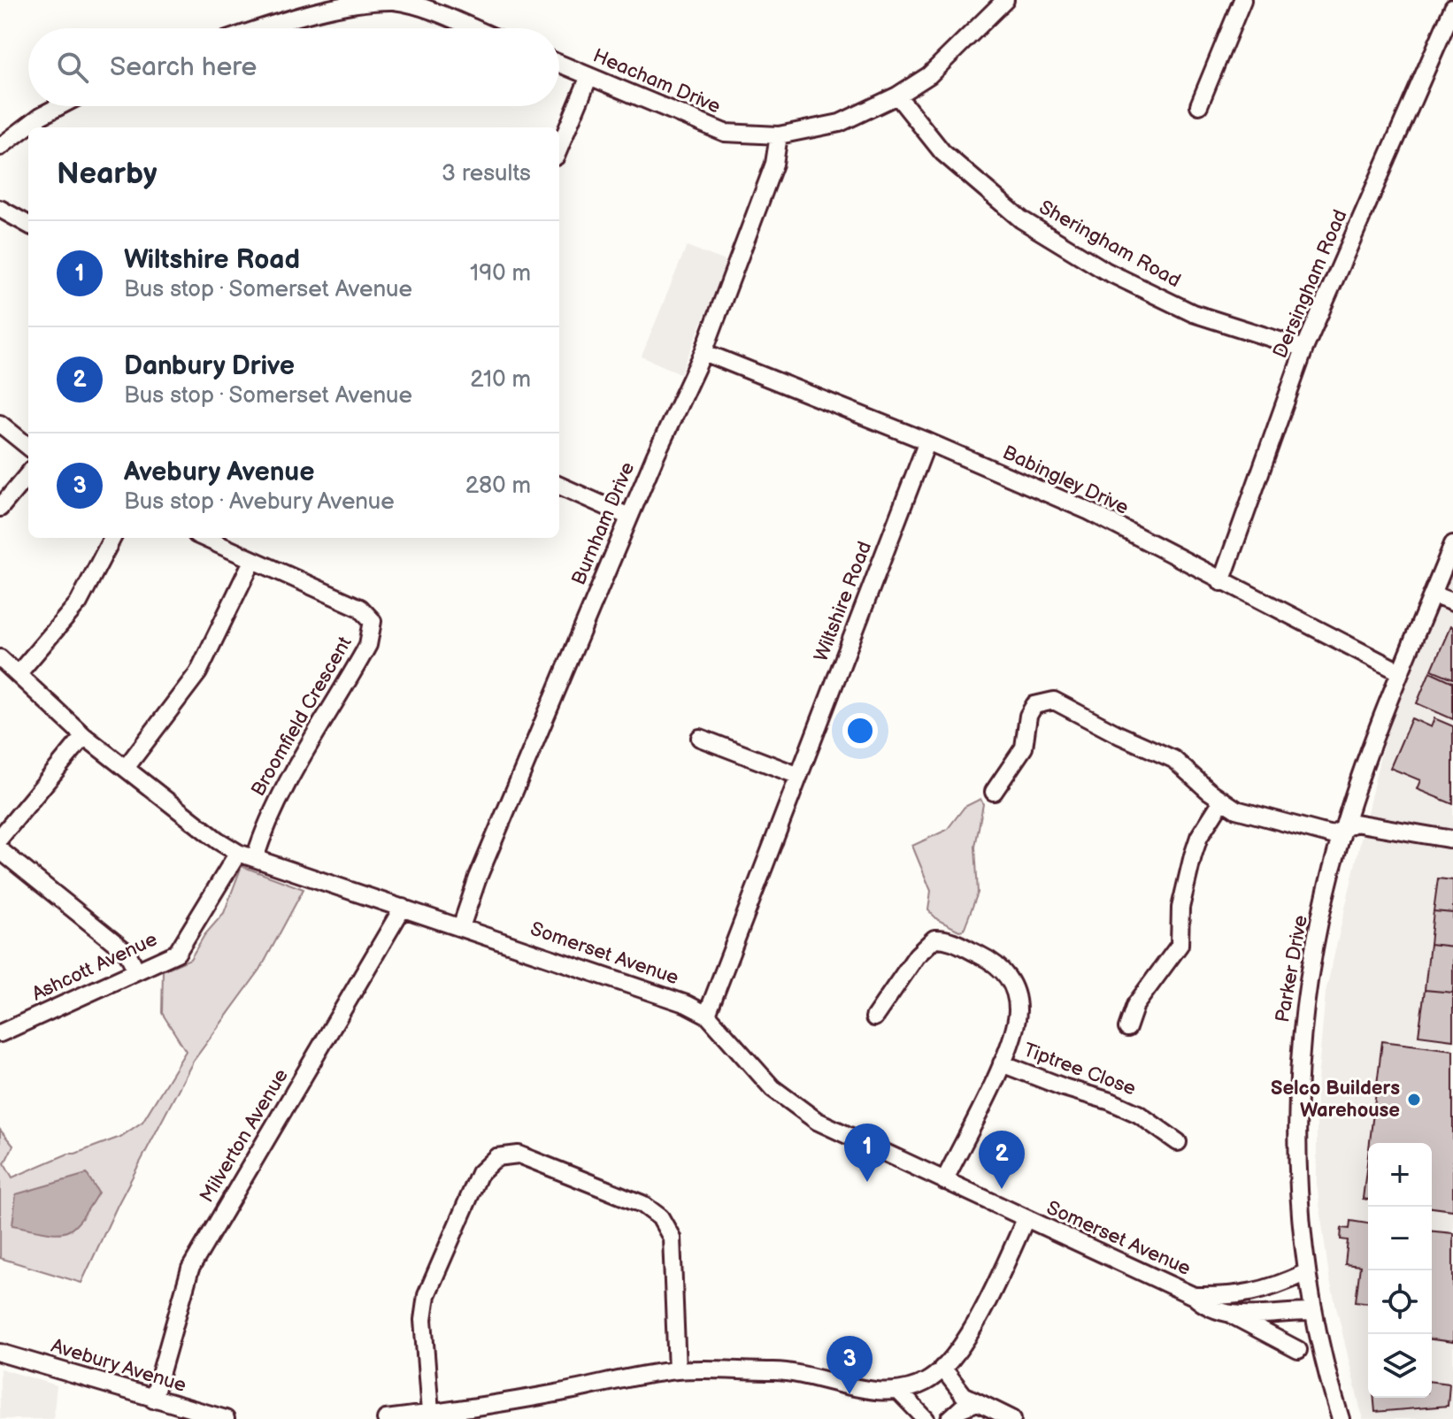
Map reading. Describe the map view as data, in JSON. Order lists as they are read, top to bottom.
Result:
{
  "streets": {
    "street": [
      "Heacham Drive",
      "Sheringham Road",
      "Dersingham Road",
      "Babingley Drive",
      "Burnham Drive",
      "Wiltshire Road",
      "Broomfield Crescent",
      "Somerset Avenue",
      "Ashcott Avenue",
      "Parker Drive",
      "Tiptree Close",
      "Milverton Avenue",
      "Avebury Avenue"
    ]
  },
  "crossings": [
    ["Heacham Drive", "Sheringham Road"],
    ["Heacham Drive", "Burnham Drive"],
    ["Sheringham Road", "Dersingham Road"],
    ["Dersingham Road", "Babingley Drive"],
    ["Babingley Drive", "Burnham Drive"],
    ["Babingley Drive", "Wiltshire Road"],
    ["Babingley Drive", "Parker Drive"],
    ["Burnham Drive", "Somerset Avenue"],
    ["Wiltshire Road", "Somerset Avenue"],
    ["Broomfield Crescent", "Somerset Avenue"],
    ["Somerset Avenue", "Ashcott Avenue"],
    ["Somerset Avenue", "Parker Drive"],
    ["Somerset Avenue", "Milverton Avenue"],
    ["Milverton Avenue", "Avebury Avenue"]
  ],
  "places": ["Selco Builders Warehouse"],
  "page": {
    "search": "Search here",
    "heading": ["Nearby", "3 results"],
    "list": [
      {
        "mark": "1",
        "name": "Wiltshire Road",
        "note": "Bus stop · Somerset Avenue",
        "value": "190 m"
      },
      {
        "mark": "2",
        "name": "Danbury Drive",
        "note": "Bus stop · Somerset Avenue",
        "value": "210 m"
      },
      {
        "mark": "3",
        "name": "Avebury Avenue",
        "note": "Bus stop · Avebury Avenue",
        "value": "280 m"
      }
    ],
    "pins": ["1", "2", "3"],
    "map_buttons": ["+", "−"]
  }
}
